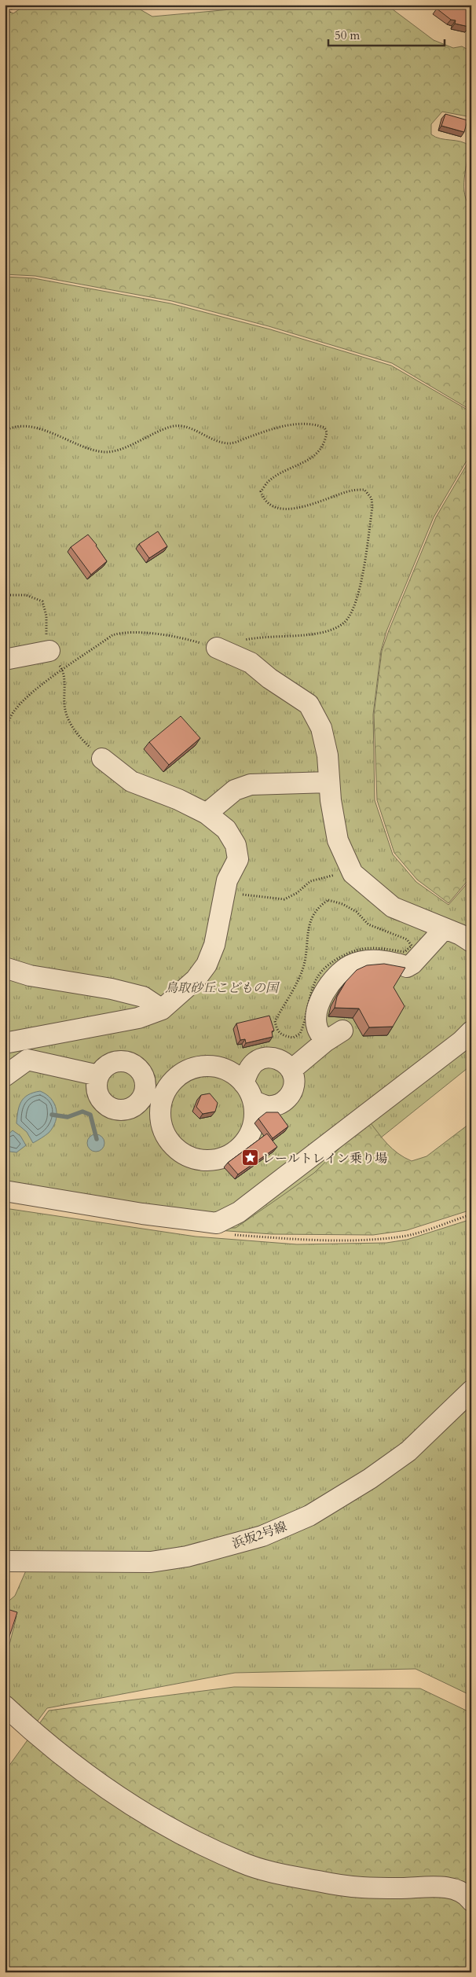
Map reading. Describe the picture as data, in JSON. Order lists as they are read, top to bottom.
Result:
{
  "streets": {
    "street": ["浜坂2号線"]
  },
  "parks": ["鳥取砂丘こどもの国"],
  "places": {
    "place": ["レールトレイン乗り場"]
  },
  "scale_bar": "50 m"
}
